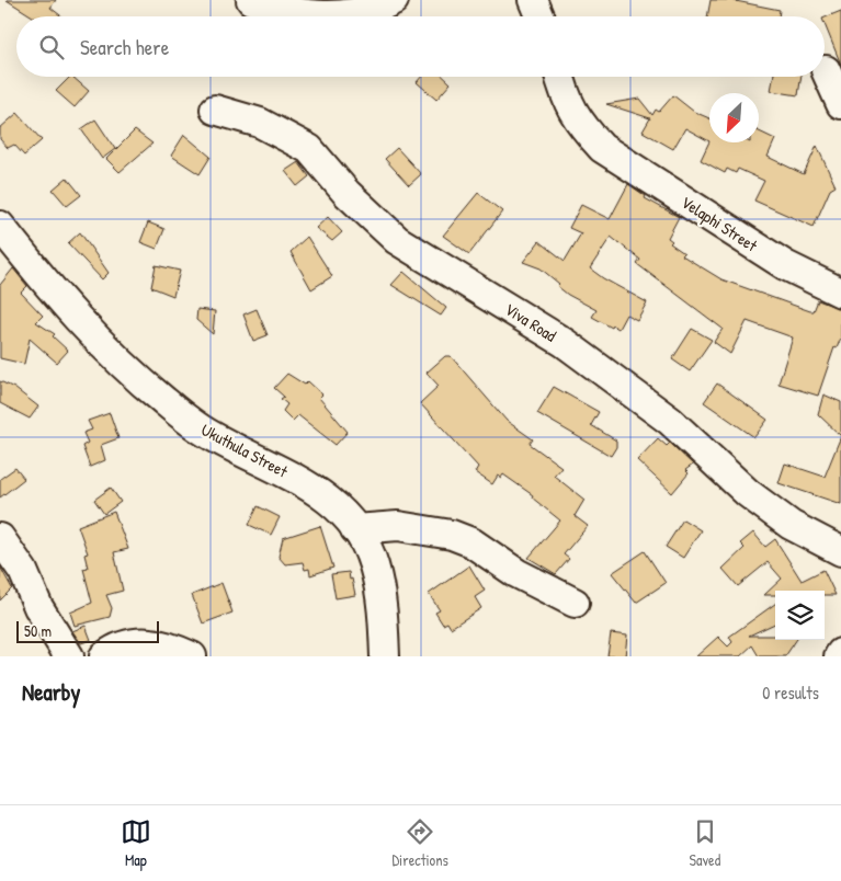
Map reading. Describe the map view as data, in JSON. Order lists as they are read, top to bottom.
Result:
{
  "streets": {
    "street": ["Velaphi Street", "Viva Road", "Ukuthula Street"]
  },
  "scale_bar": "50 m",
  "north": "bottom left",
  "page": {
    "search": "Search here",
    "scale": "50 m",
    "heading": ["Nearby", "0 results"],
    "nav": ["Map", "Directions", "Saved"]
  }
}
